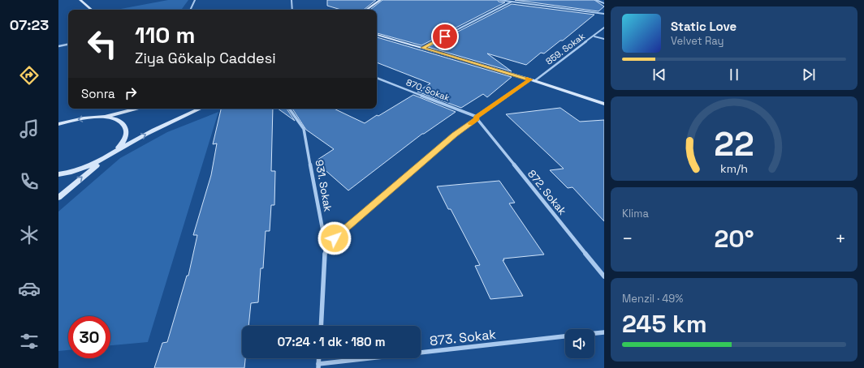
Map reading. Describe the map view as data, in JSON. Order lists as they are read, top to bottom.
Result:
{
  "streets": {
    "street": [
      "859. Sokak",
      "870. Sokak",
      "931. Sokak",
      "872. Sokak",
      "873. Sokak"
    ]
  },
  "crossings": [
    ["859. Sokak", "870. Sokak"],
    ["859. Sokak", "931. Sokak"],
    ["859. Sokak", "872. Sokak"],
    ["870. Sokak", "872. Sokak"]
  ],
  "page": {
    "tabs": "07:23",
    "turn": ["110 m", "Ziya Gökalp Caddesi"],
    "song": ["Static Love", "Velvet Ray"],
    "then": "Sonra",
    "tile": [
      "Klima",
      ["Menzil · 49%", "245 km"]
    ],
    "heat": ["−", "20°", "+"],
    "limit": "30",
    "trip": "07:24 · 1 dk · 180 m",
    "gauge": ["22", "km/h"]
  }
}
